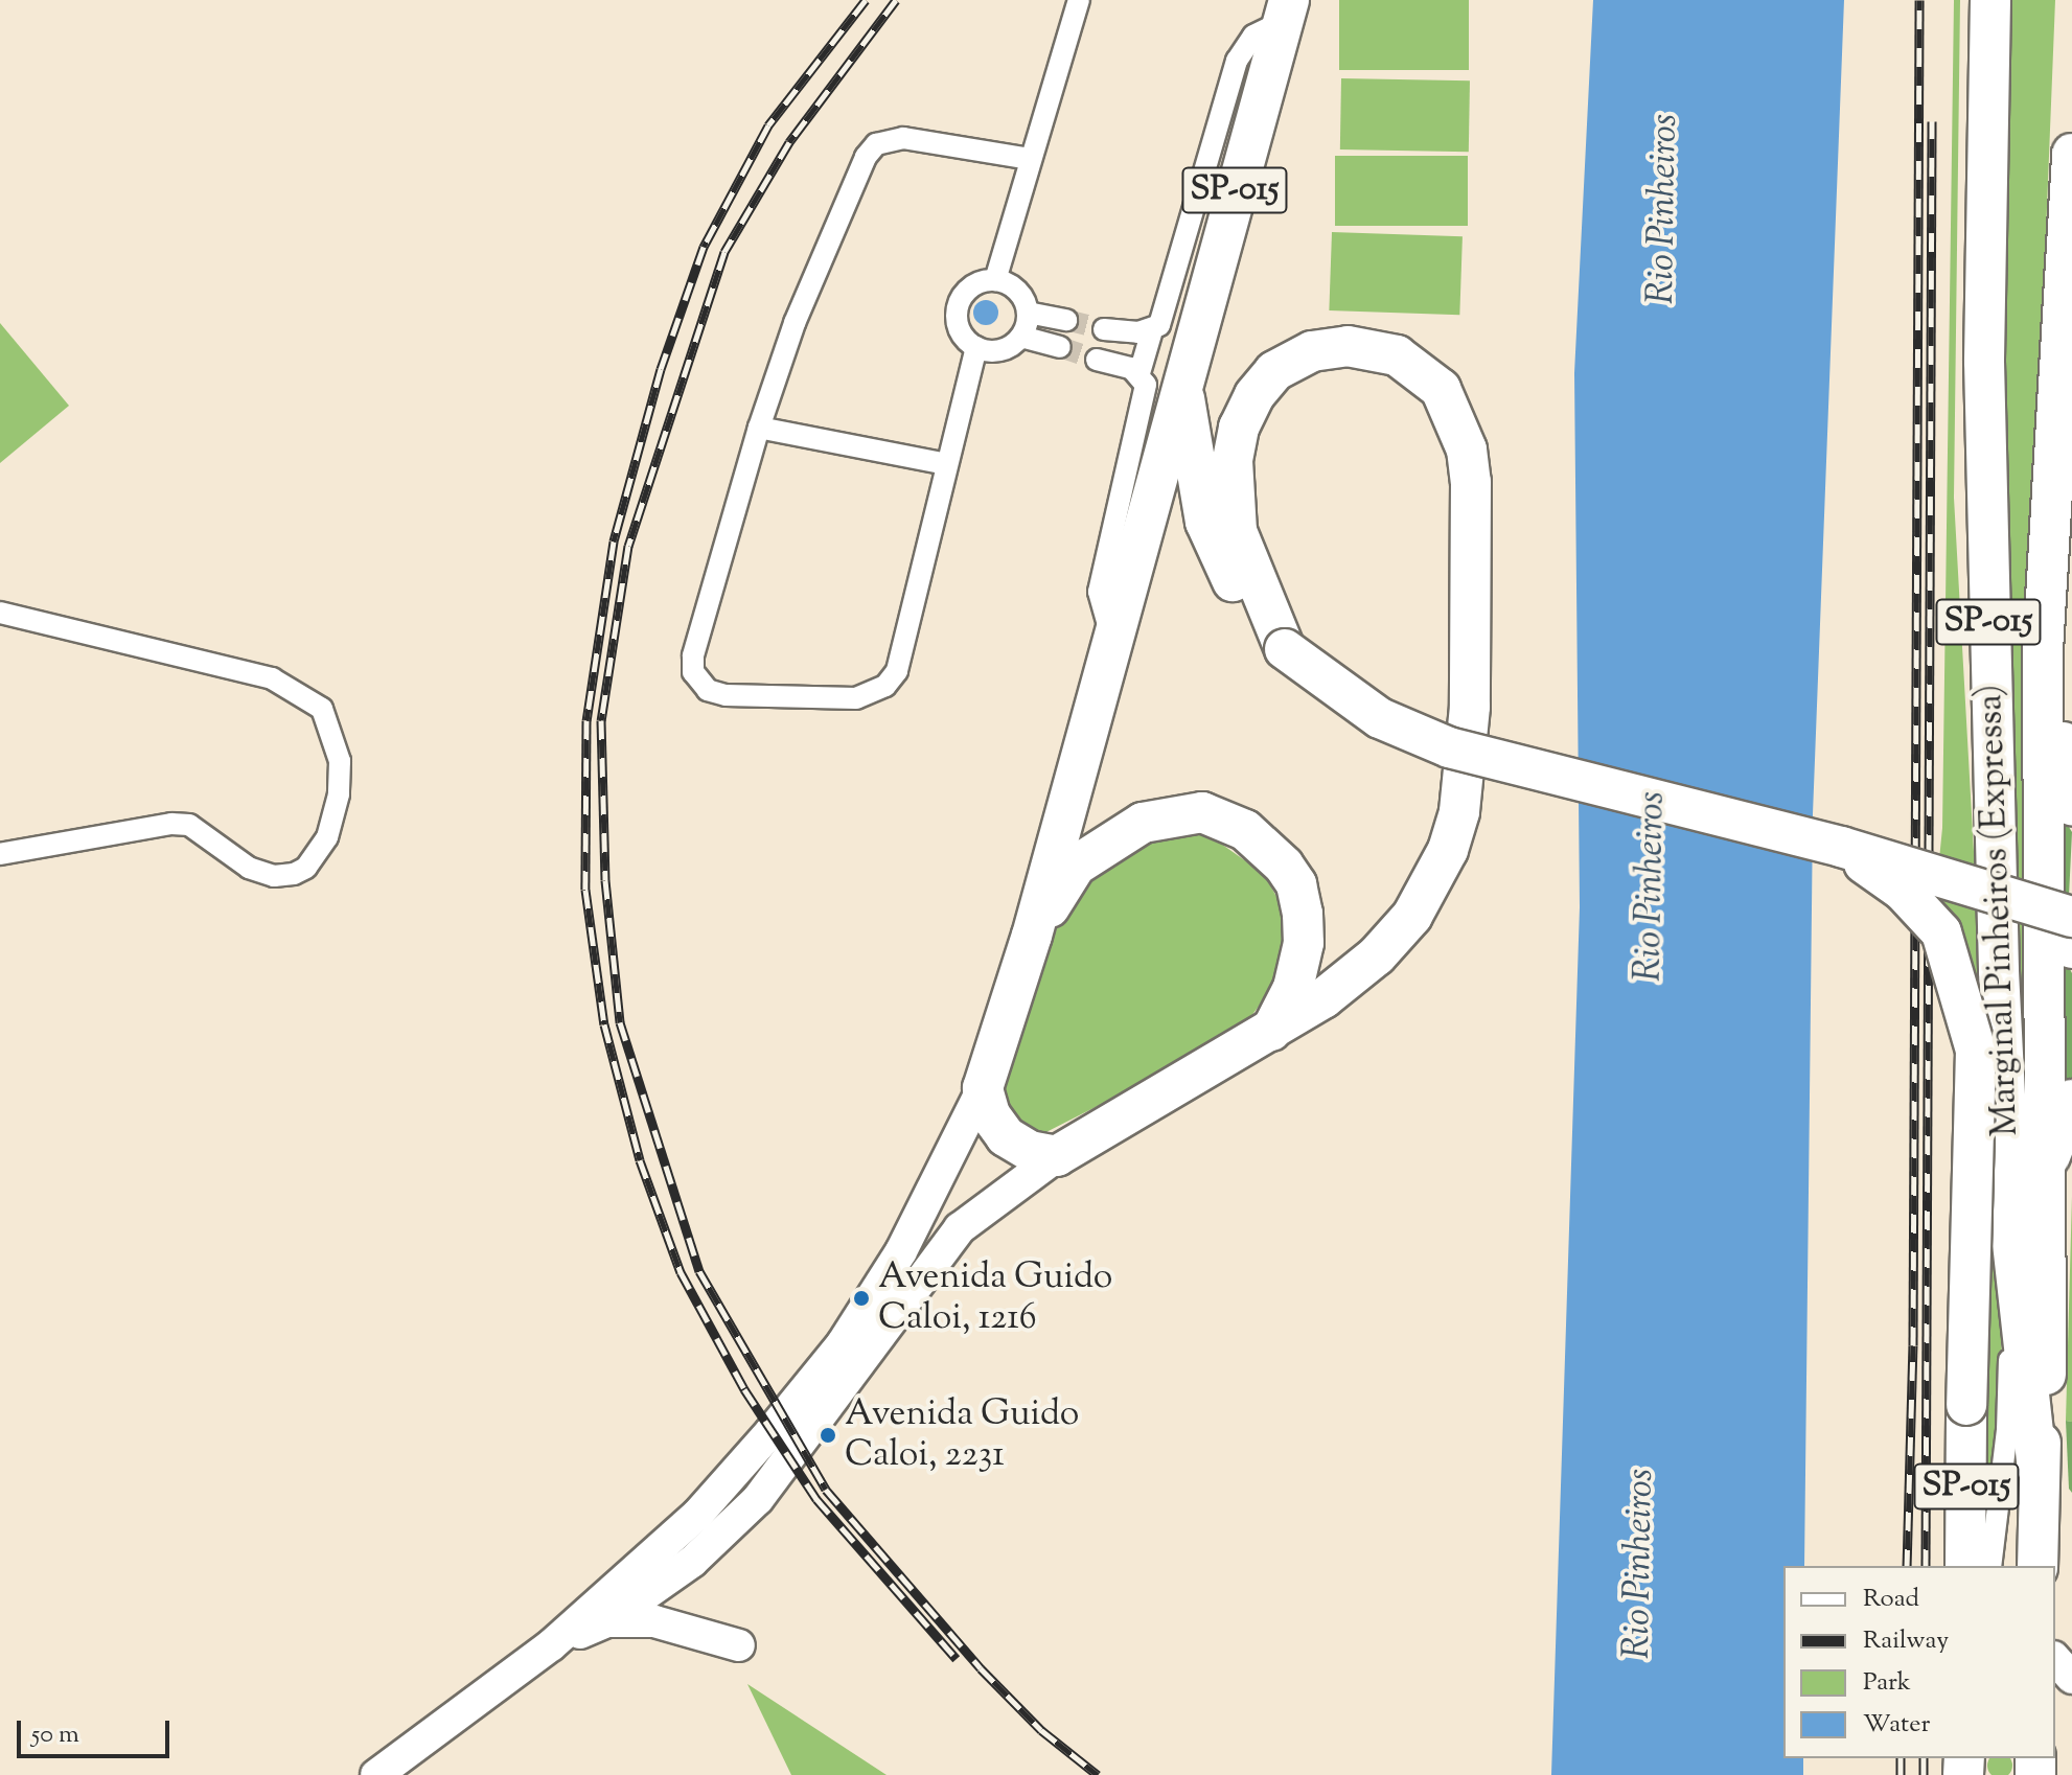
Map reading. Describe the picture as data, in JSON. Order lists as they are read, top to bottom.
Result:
{
  "streets": {
    "highway": ["SP-015", "Marginal Pinheiros (Expressa)"]
  },
  "crossings": [
    ["SP-015", "Marginal Pinheiros (Expressa)"]
  ],
  "water": ["Rio Pinheiros"],
  "places": ["Avenida Guido Caloi, 1216", "Avenida Guido Caloi, 2231"],
  "legend": [
    "Road",
    "Railway",
    "Park",
    "Water"
  ],
  "scale_bar": "50 m"
}
